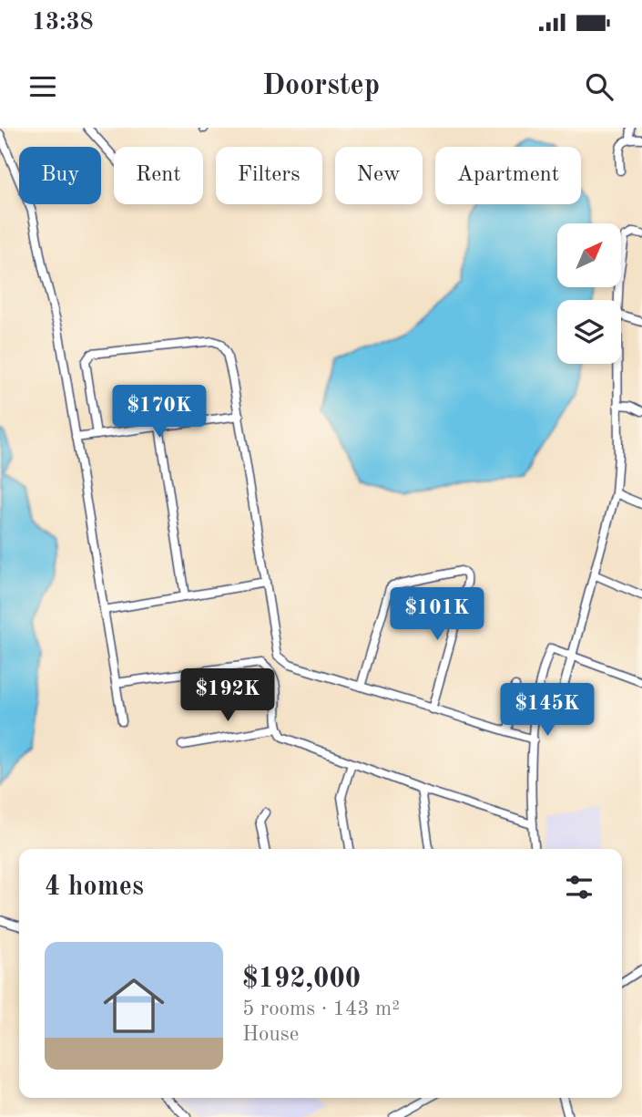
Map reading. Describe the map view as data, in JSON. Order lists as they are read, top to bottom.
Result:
{
  "north": "top right",
  "page": {
    "status": "13:38",
    "header": "Doorstep",
    "chip": [
      "Buy",
      "Rent",
      "Filters",
      "New",
      "Apartment"
    ],
    "price": [
      "$170K",
      "$101K",
      "$192K",
      "$145K"
    ],
    "heading": "4 homes",
    "list": [
      {
        "name": "$192,000",
        "note": "5 rooms · 143 m² · House"
      }
    ]
  }
}
